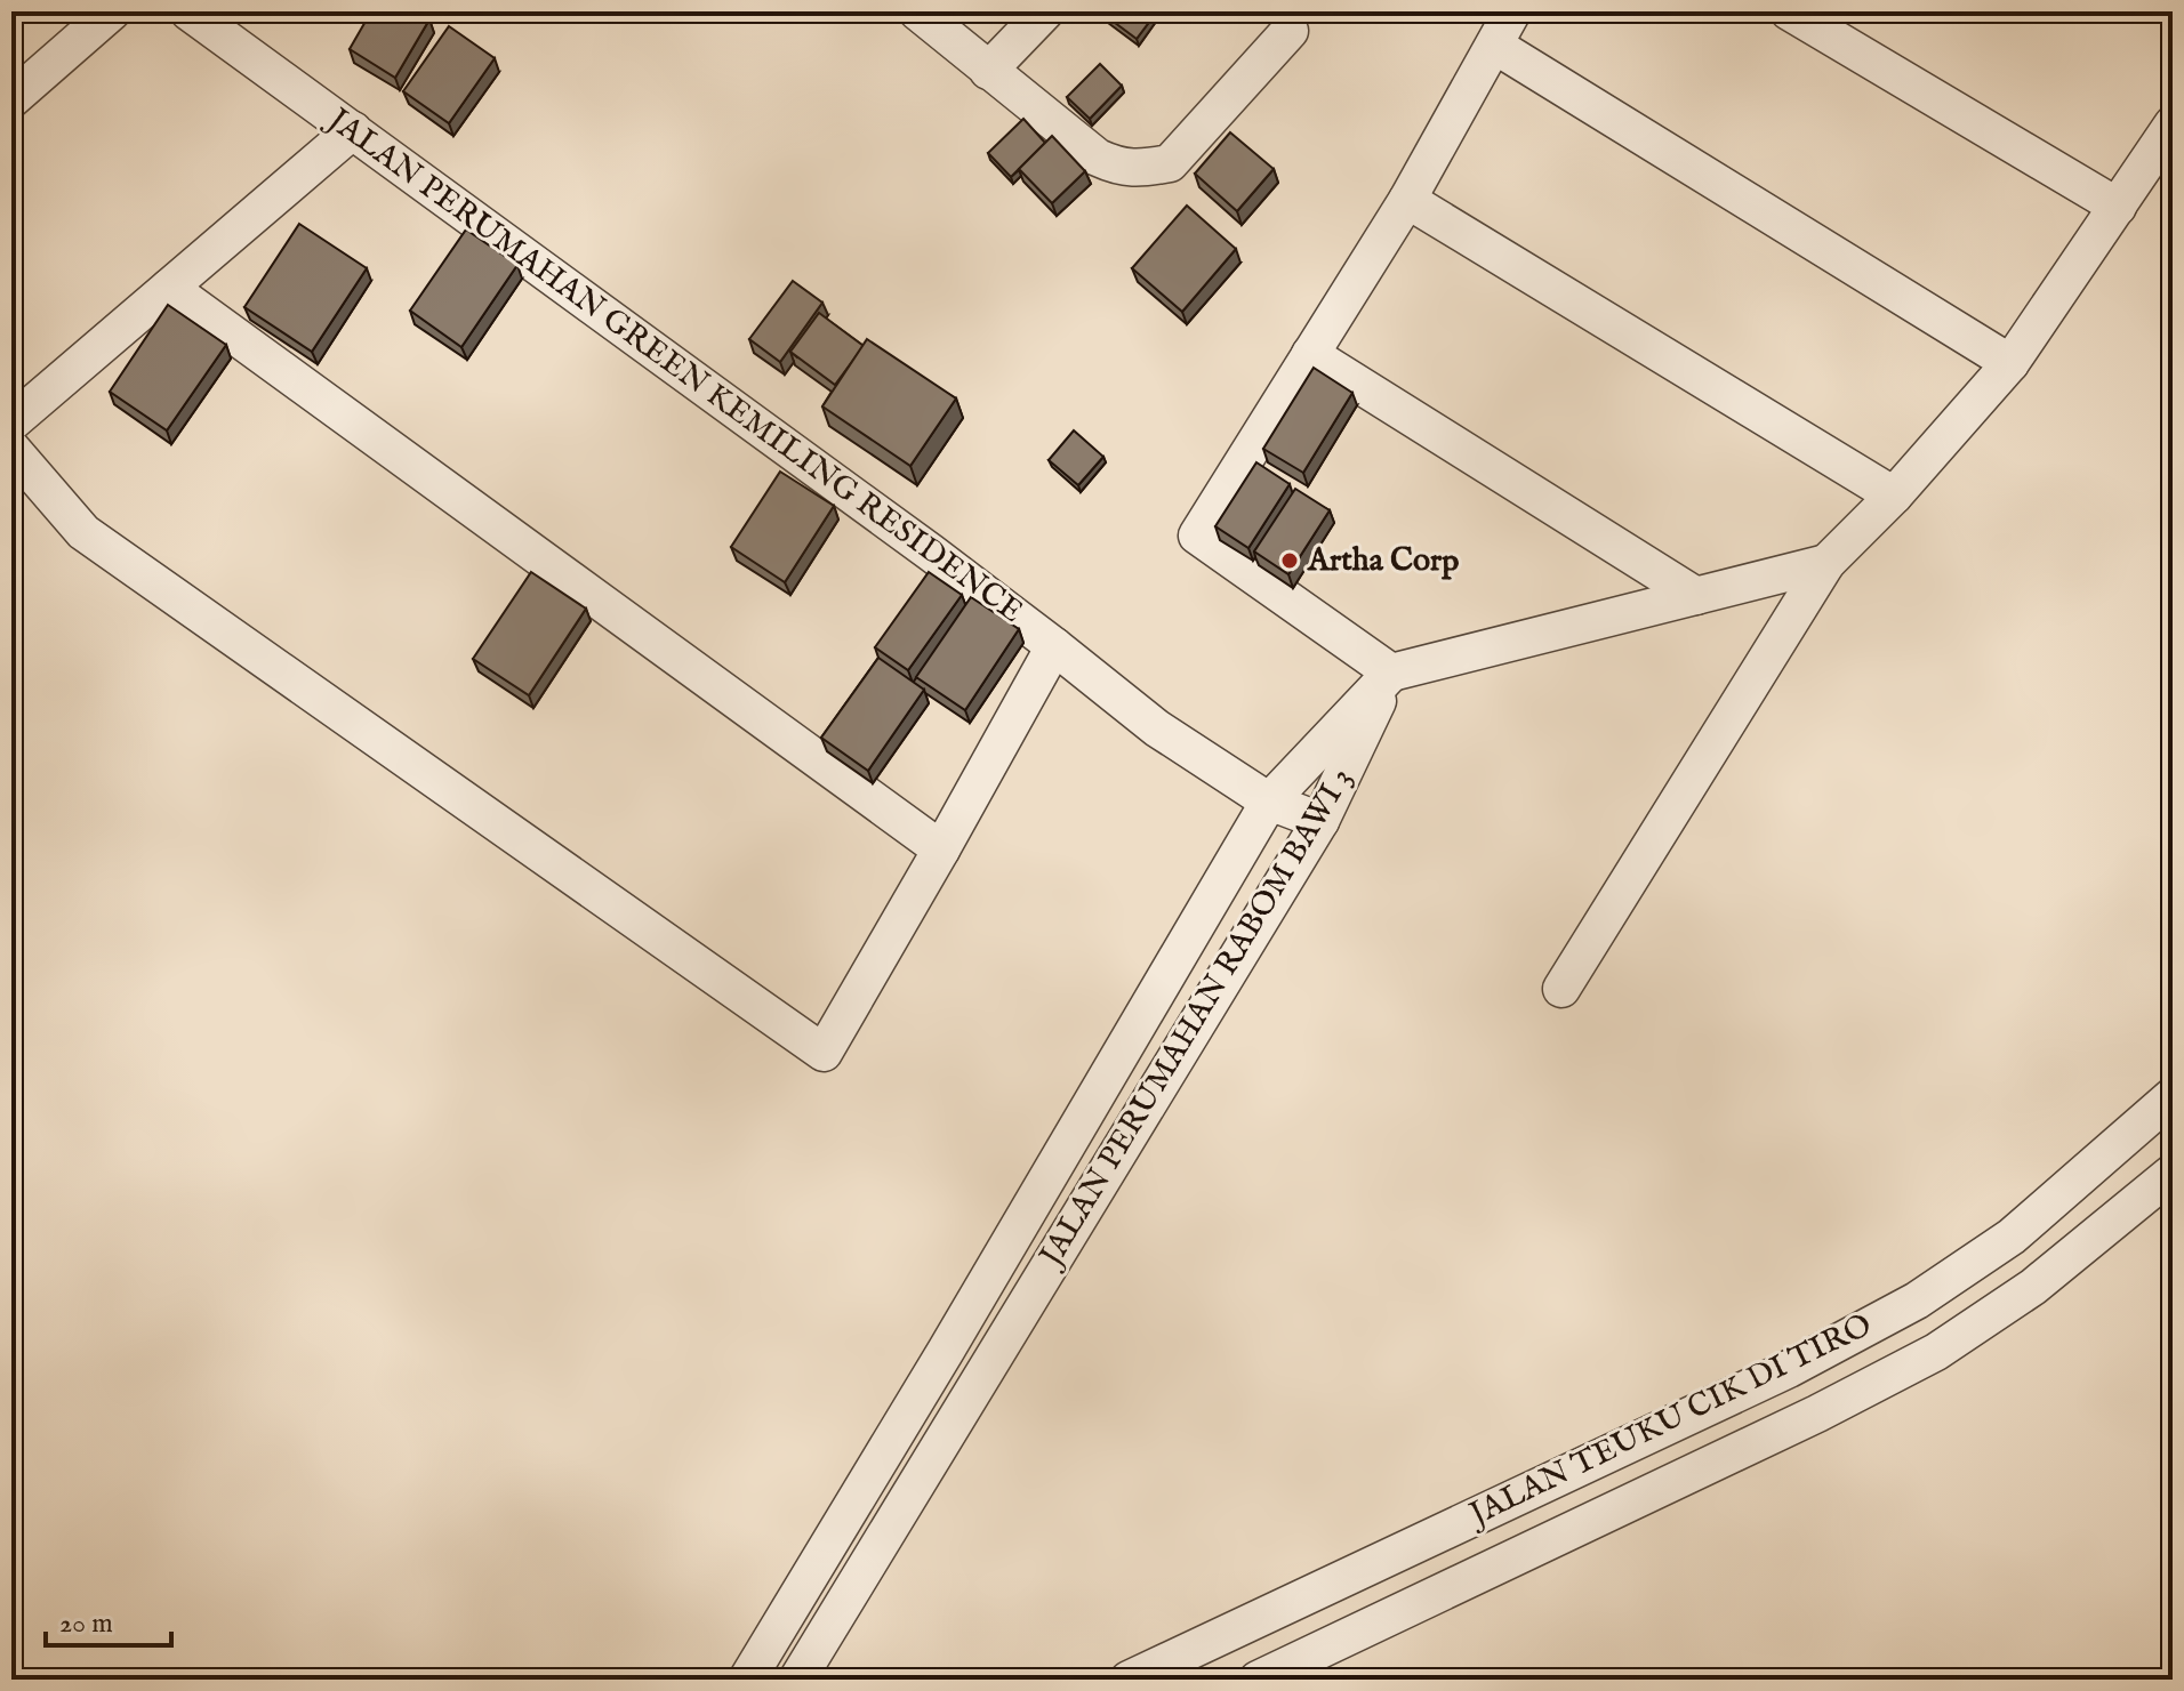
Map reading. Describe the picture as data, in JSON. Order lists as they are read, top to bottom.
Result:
{
  "streets": {
    "street": ["JALAN PERUMAHAN GREEN KEMILING RESIDENCE", "JALAN PERUMAHAN RABOM BAWI 3", "JALAN TEUKU CIK DI TIRO"]
  },
  "crossings": [
    ["JALAN PERUMAHAN GREEN KEMILING RESIDENCE", "JALAN PERUMAHAN RABOM BAWI 3"]
  ],
  "places": ["Artha Corp"],
  "scale_bar": "20 m"
}
